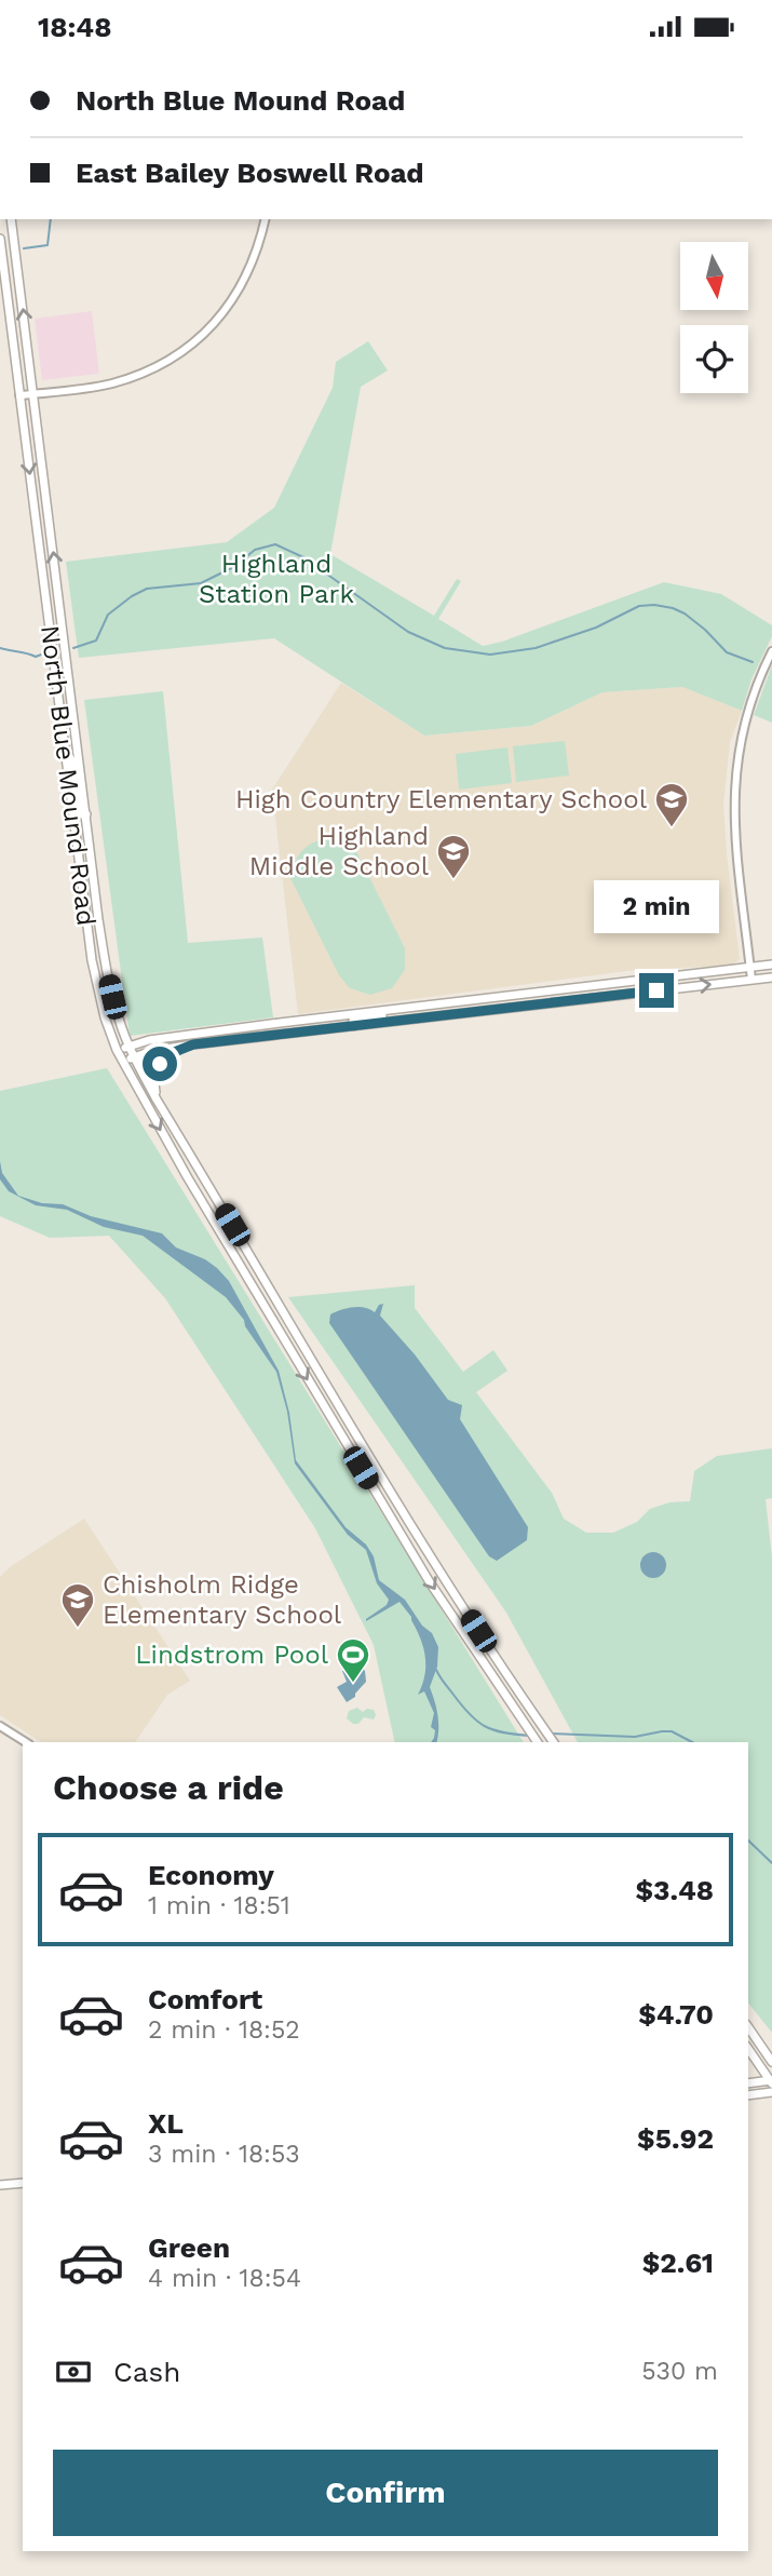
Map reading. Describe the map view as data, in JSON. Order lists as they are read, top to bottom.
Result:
{
  "streets": {
    "main road": ["North Blue Mound Road"]
  },
  "parks": ["Highland Station Park"],
  "places": {
    "school or university": ["High Country Elementary School", "Highland Middle School", "Chisholm Ridge Elementary School"],
    "sports": ["Lindstrom Pool"]
  },
  "north": "bottom",
  "page": {
    "status": "18:48",
    "banner": ["North Blue Mound Road", "East Bailey Boswell Road"],
    "bubble": "2 min",
    "heading": "Choose a ride",
    "list": [
      {
        "name": "Economy",
        "note": "1 min · 18:51",
        "value": "$3.48"
      },
      {
        "name": "Comfort",
        "note": "2 min · 18:52",
        "value": "$4.70"
      },
      {
        "name": "XL",
        "note": "3 min · 18:53",
        "value": "$5.92"
      },
      {
        "name": "Green",
        "note": "4 min · 18:54",
        "value": "$2.61"
      }
    ],
    "pay": ["Cash", "530 m"],
    "buttons": "Confirm"
  }
}
